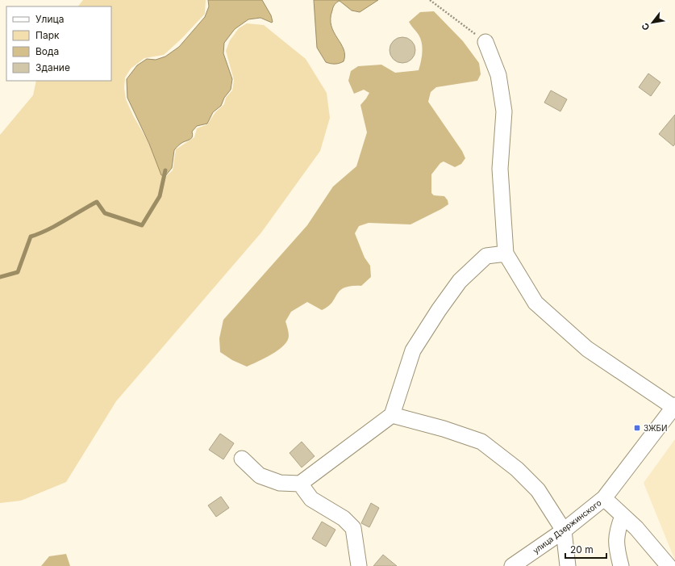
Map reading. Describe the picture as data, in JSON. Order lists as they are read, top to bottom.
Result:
{
  "streets": {
    "street": ["улица Дзержинского"]
  },
  "places": {
    "transit": ["ЗЖБИ"]
  },
  "legend": [
    "Улица",
    "Парк",
    "Вода",
    "Здание"
  ],
  "scale_bar": "20 m",
  "north": "bottom left"
}
